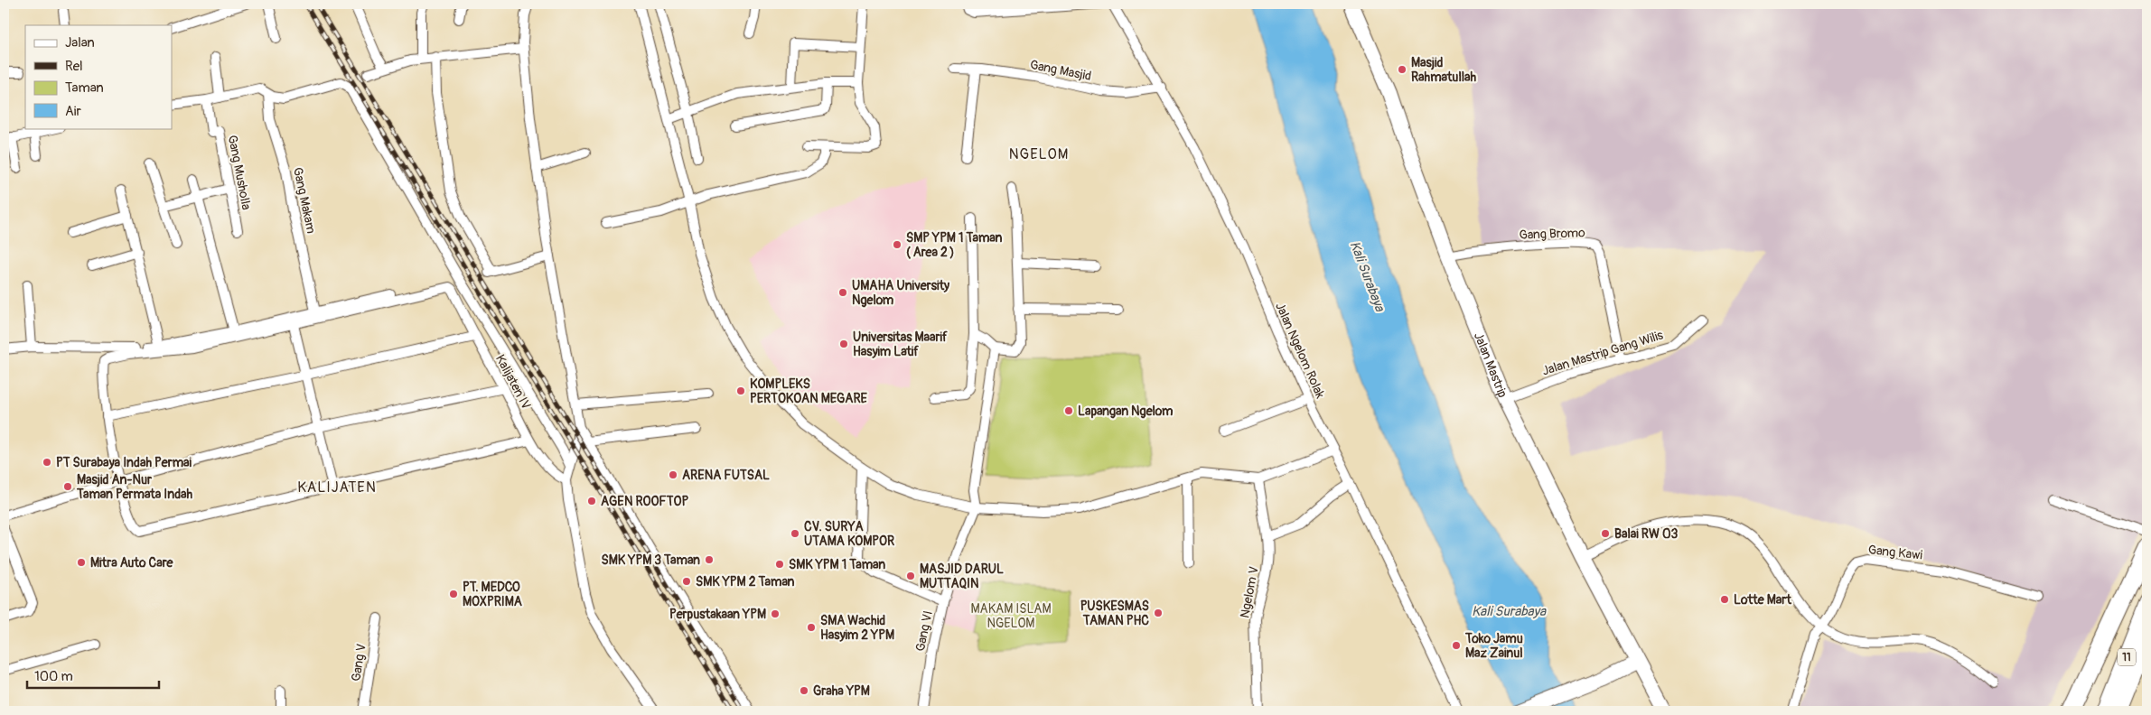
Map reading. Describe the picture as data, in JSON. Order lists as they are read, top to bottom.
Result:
{
  "streets": {
    "highway": ["11"],
    "main road": ["Jalan Mastrip"],
    "street": [
      "Gang Masjid",
      "Gang Musholla",
      "Gang Makam",
      "Gang Bromo",
      "Jalan Ngelom Rolak",
      "Jalan Mastrip Gang Wilis",
      "Kalijaten IV",
      "Gang Kawi",
      "Ngelom V",
      "Gang VI",
      "Gang V"
    ]
  },
  "crossings": [
    ["Gang Masjid", "Jalan Ngelom Rolak"],
    ["Gang Bromo", "Jalan Mastrip Gang Wilis"],
    ["Gang Bromo", "Jalan Mastrip"],
    ["Jalan Mastrip Gang Wilis", "Jalan Mastrip"]
  ],
  "districts": ["NGELOM", "KALIJATEN"],
  "water": ["Kali Surabaya"],
  "parks": ["MAKAM ISLAM NGELOM"],
  "places": [
    "Masjid Rahmatullah",
    "SMP YPM 1 Taman ( Area 2 )",
    "UMAHA University Ngelom",
    "Universitas Maarif Hasyim Latif",
    "KOMPLEKS PERTOKOAN MEGARE",
    "Lapangan Ngelom",
    "PT Surabaya Indah Permai",
    "ARENA FUTSAL",
    "Masjid An-Nur Taman Permata Indah",
    "AGEN ROOFTOP",
    "CV. SURYA UTAMA KOMPOR",
    "Balai RW 03",
    "SMK YPM 3 Taman",
    "Mitra Auto Care",
    "SMK YPM 1 Taman",
    "MASJID DARUL MUTTAQIN",
    "SMK YPM 2 Taman",
    "PT. MEDCO MOXPRIMA",
    "Lotte Mart",
    "PUSKESMAS TAMAN PHC",
    "Perpustakaan YPM",
    "SMA Wachid Hasyim 2 YPM",
    "Toko Jamu Maz Zainul",
    "Graha YPM"
  ],
  "legend": [
    "Jalan",
    "Rel",
    "Taman",
    "Air"
  ],
  "scale_bar": "100 m"
}
